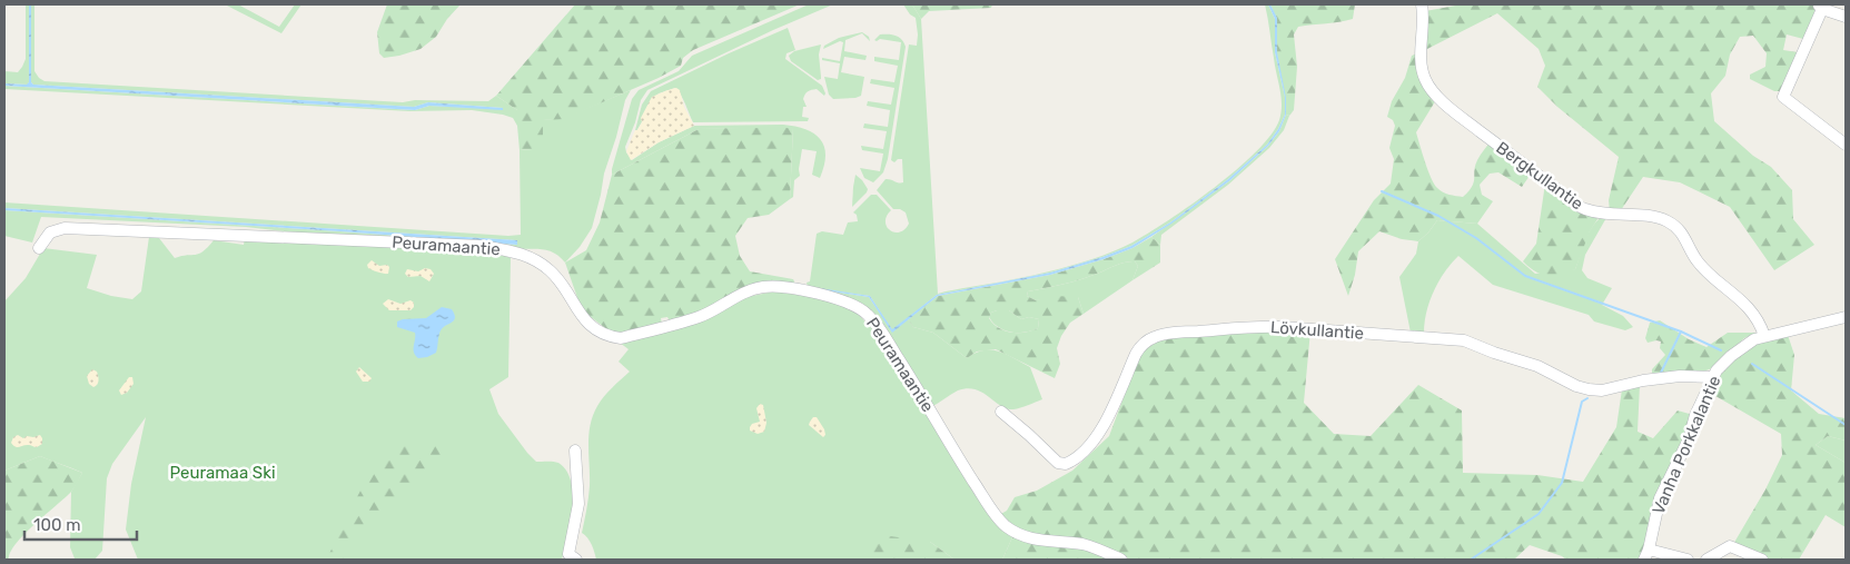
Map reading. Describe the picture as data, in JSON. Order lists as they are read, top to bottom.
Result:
{
  "streets": {
    "street": [
      "Bergkullantie",
      "Peuramaantie",
      "Lövkullantie",
      "Vanha Porkkalantie"
    ]
  },
  "crossings": [
    ["Bergkullantie", "Vanha Porkkalantie"],
    ["Lövkullantie", "Vanha Porkkalantie"]
  ],
  "parks": ["Peuramaa Ski"],
  "scale_bar": "100 m"
}
